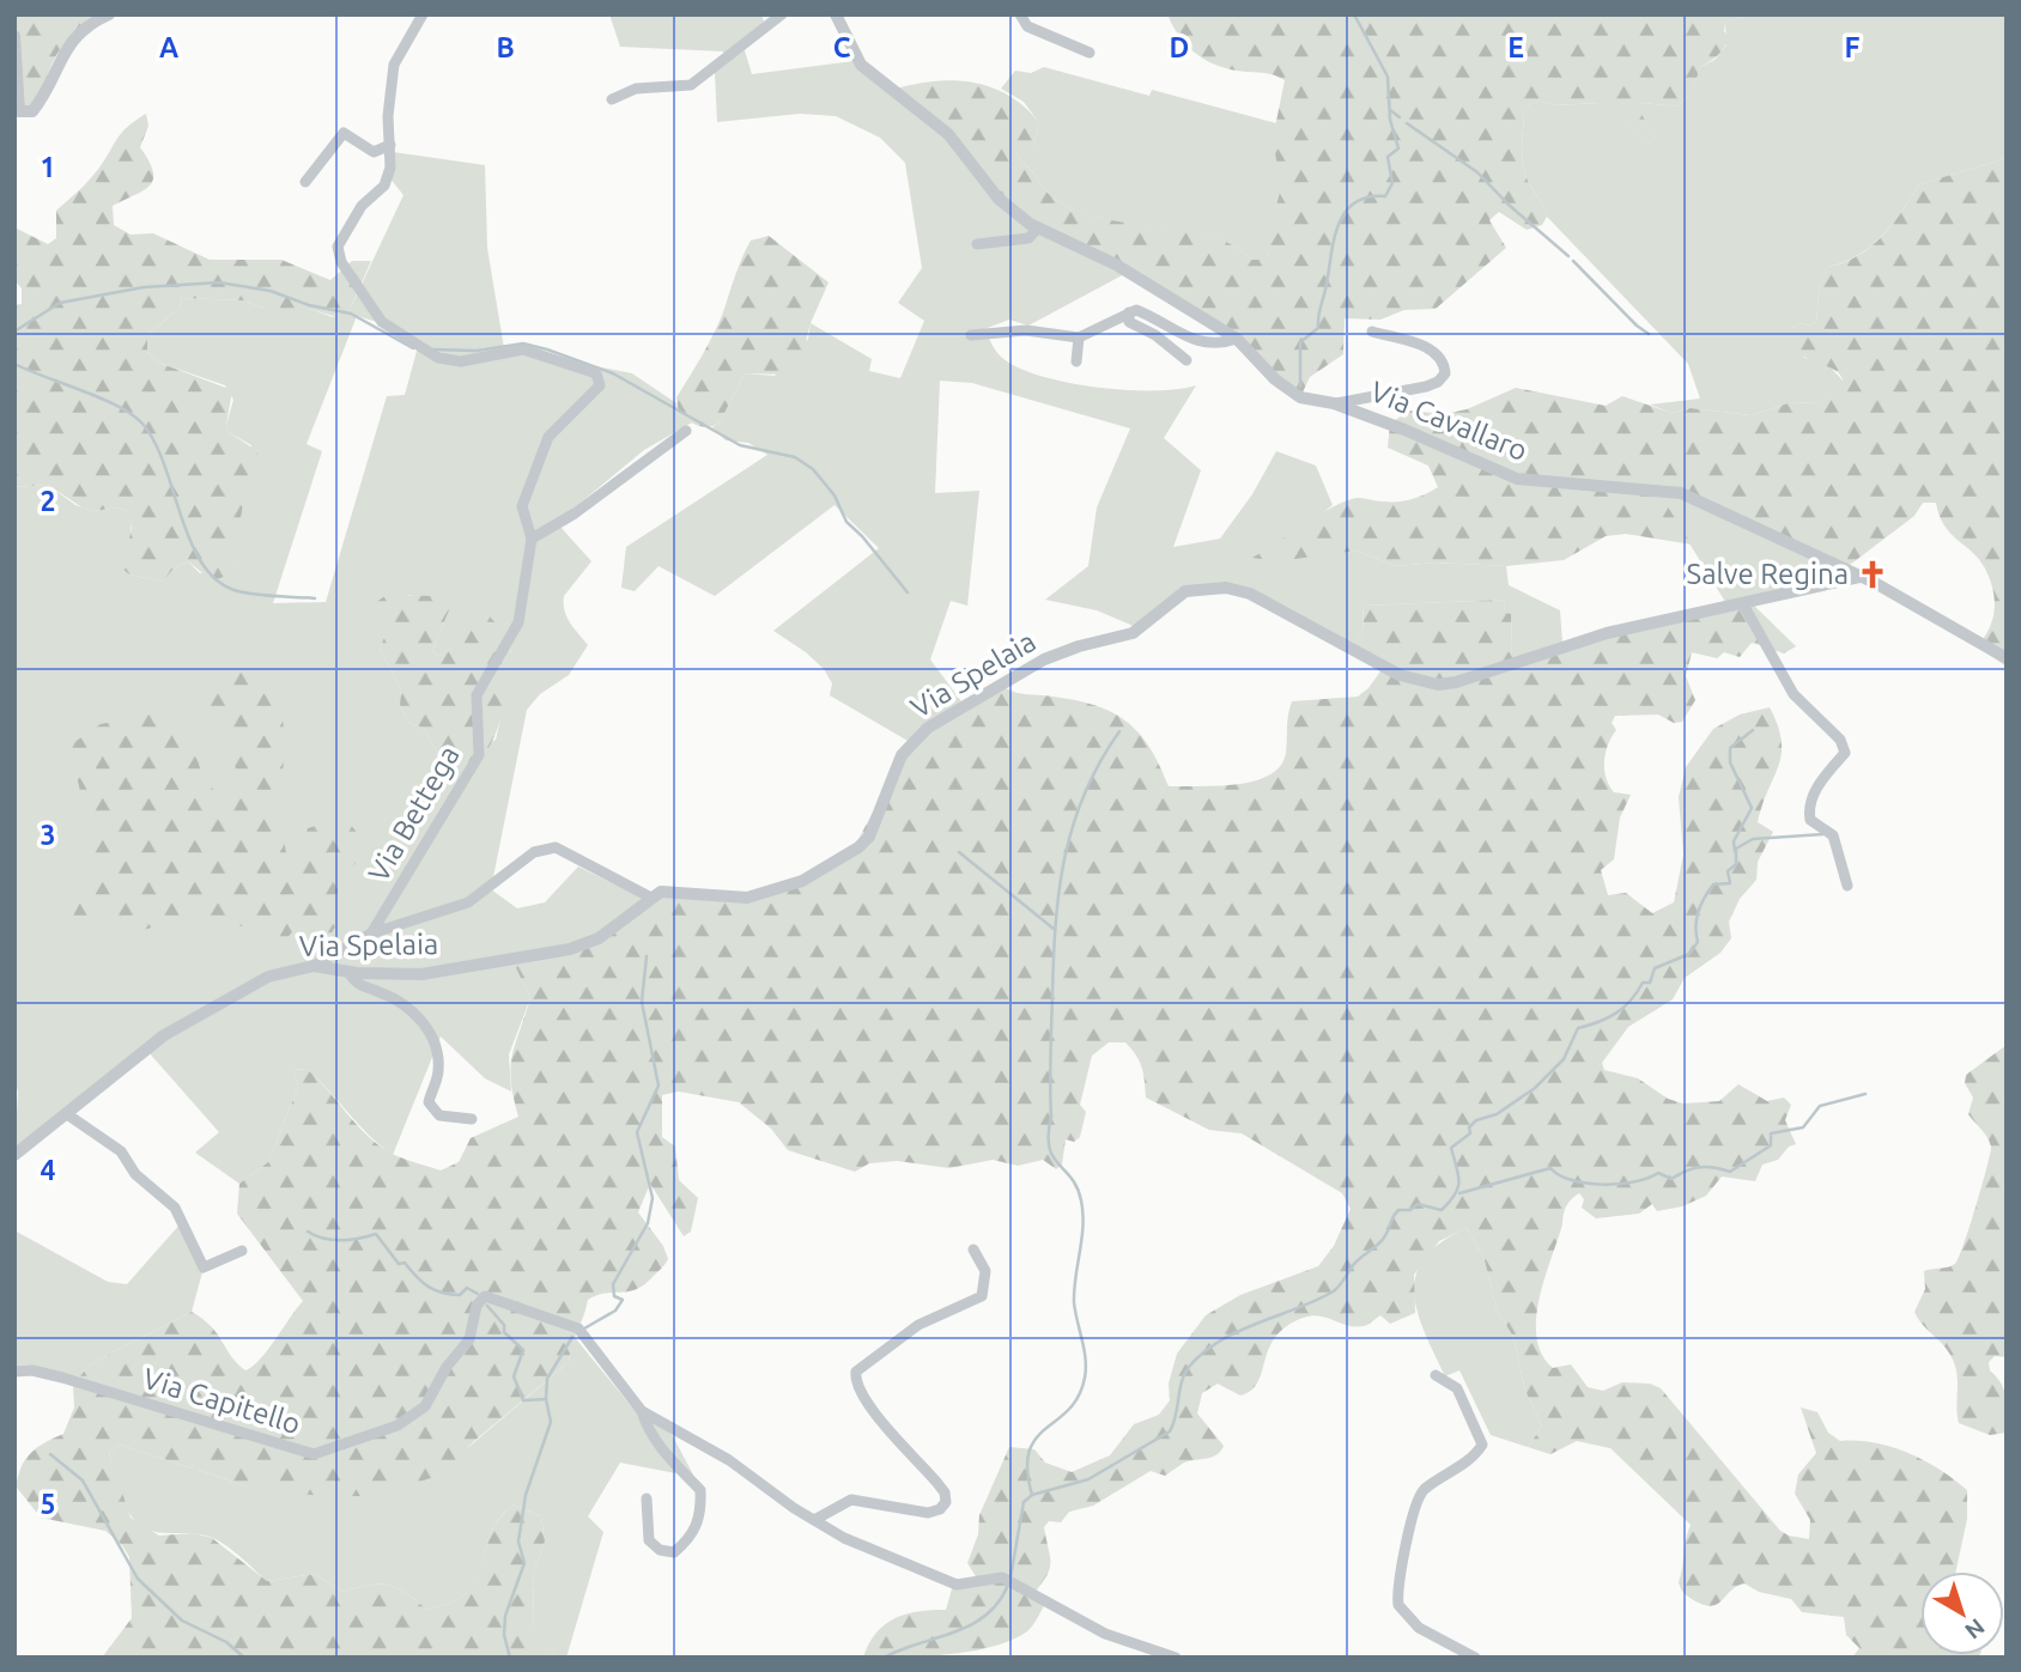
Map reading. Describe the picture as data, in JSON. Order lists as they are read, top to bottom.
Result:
{
  "streets": {
    "street": [
      "Via Cavallaro",
      "Via Spelaia",
      "Via Bettega",
      "Via Capitello"
    ]
  },
  "crossings": [
    ["Via Cavallaro", "Via Spelaia"],
    ["Via Spelaia", "Via Bettega"]
  ],
  "places": {
    "church": ["Salve Regina"]
  },
  "north": "bottom right",
  "grid": {
    "columns": [
      "A",
      "B",
      "C",
      "D",
      "E",
      "F"
    ],
    "rows": [
      "1",
      "2",
      "3",
      "4",
      "5"
    ]
  }
}
